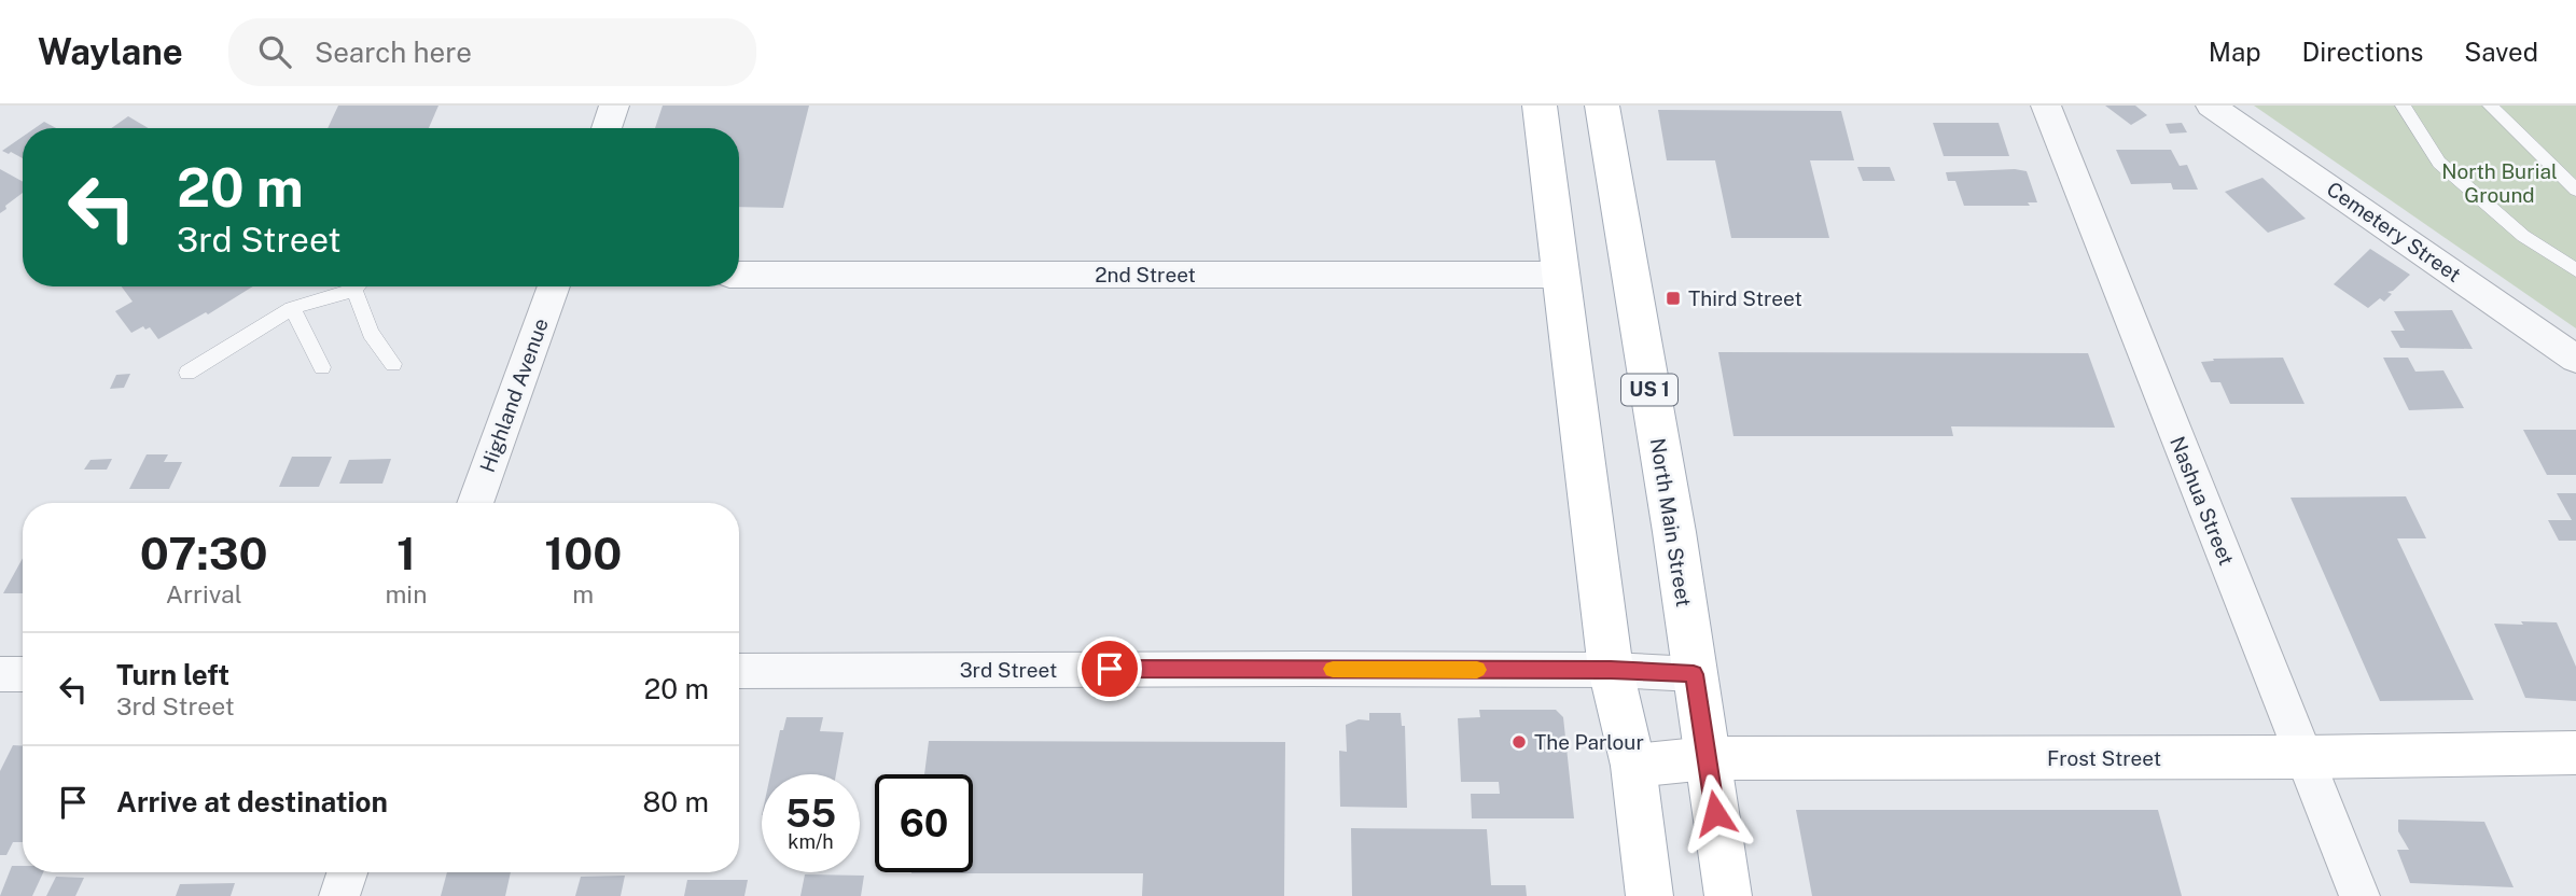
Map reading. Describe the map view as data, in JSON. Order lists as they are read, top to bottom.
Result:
{
  "streets": {
    "main road": ["US 1", "North Main Street", "Frost Street"],
    "street": [
      "Cemetery Street",
      "2nd Street",
      "Highland Avenue",
      "Nashua Street",
      "3rd Street"
    ]
  },
  "crossings": [
    ["Nashua Street", "Frost Street"],
    ["North Main Street", "3rd Street"],
    ["North Main Street", "Frost Street"]
  ],
  "parks": ["North Burial Ground"],
  "places": {
    "transit": ["Third Street"],
    "other": ["The Parlour"]
  },
  "page": {
    "header": "Waylane",
    "search": "Search here",
    "nav": ["Map", "Directions", "Saved"],
    "turn": ["20 m", "3rd Street"],
    "eta": [
      "07:30",
      "Arrival",
      "1",
      "min",
      "100",
      "m"
    ],
    "list": [
      {
        "name": "Turn left",
        "note": "3rd Street",
        "value": "20 m"
      },
      {
        "name": "Arrive at destination",
        "value": "80 m"
      }
    ],
    "speed": "55 km/h",
    "limit": "60"
  }
}
